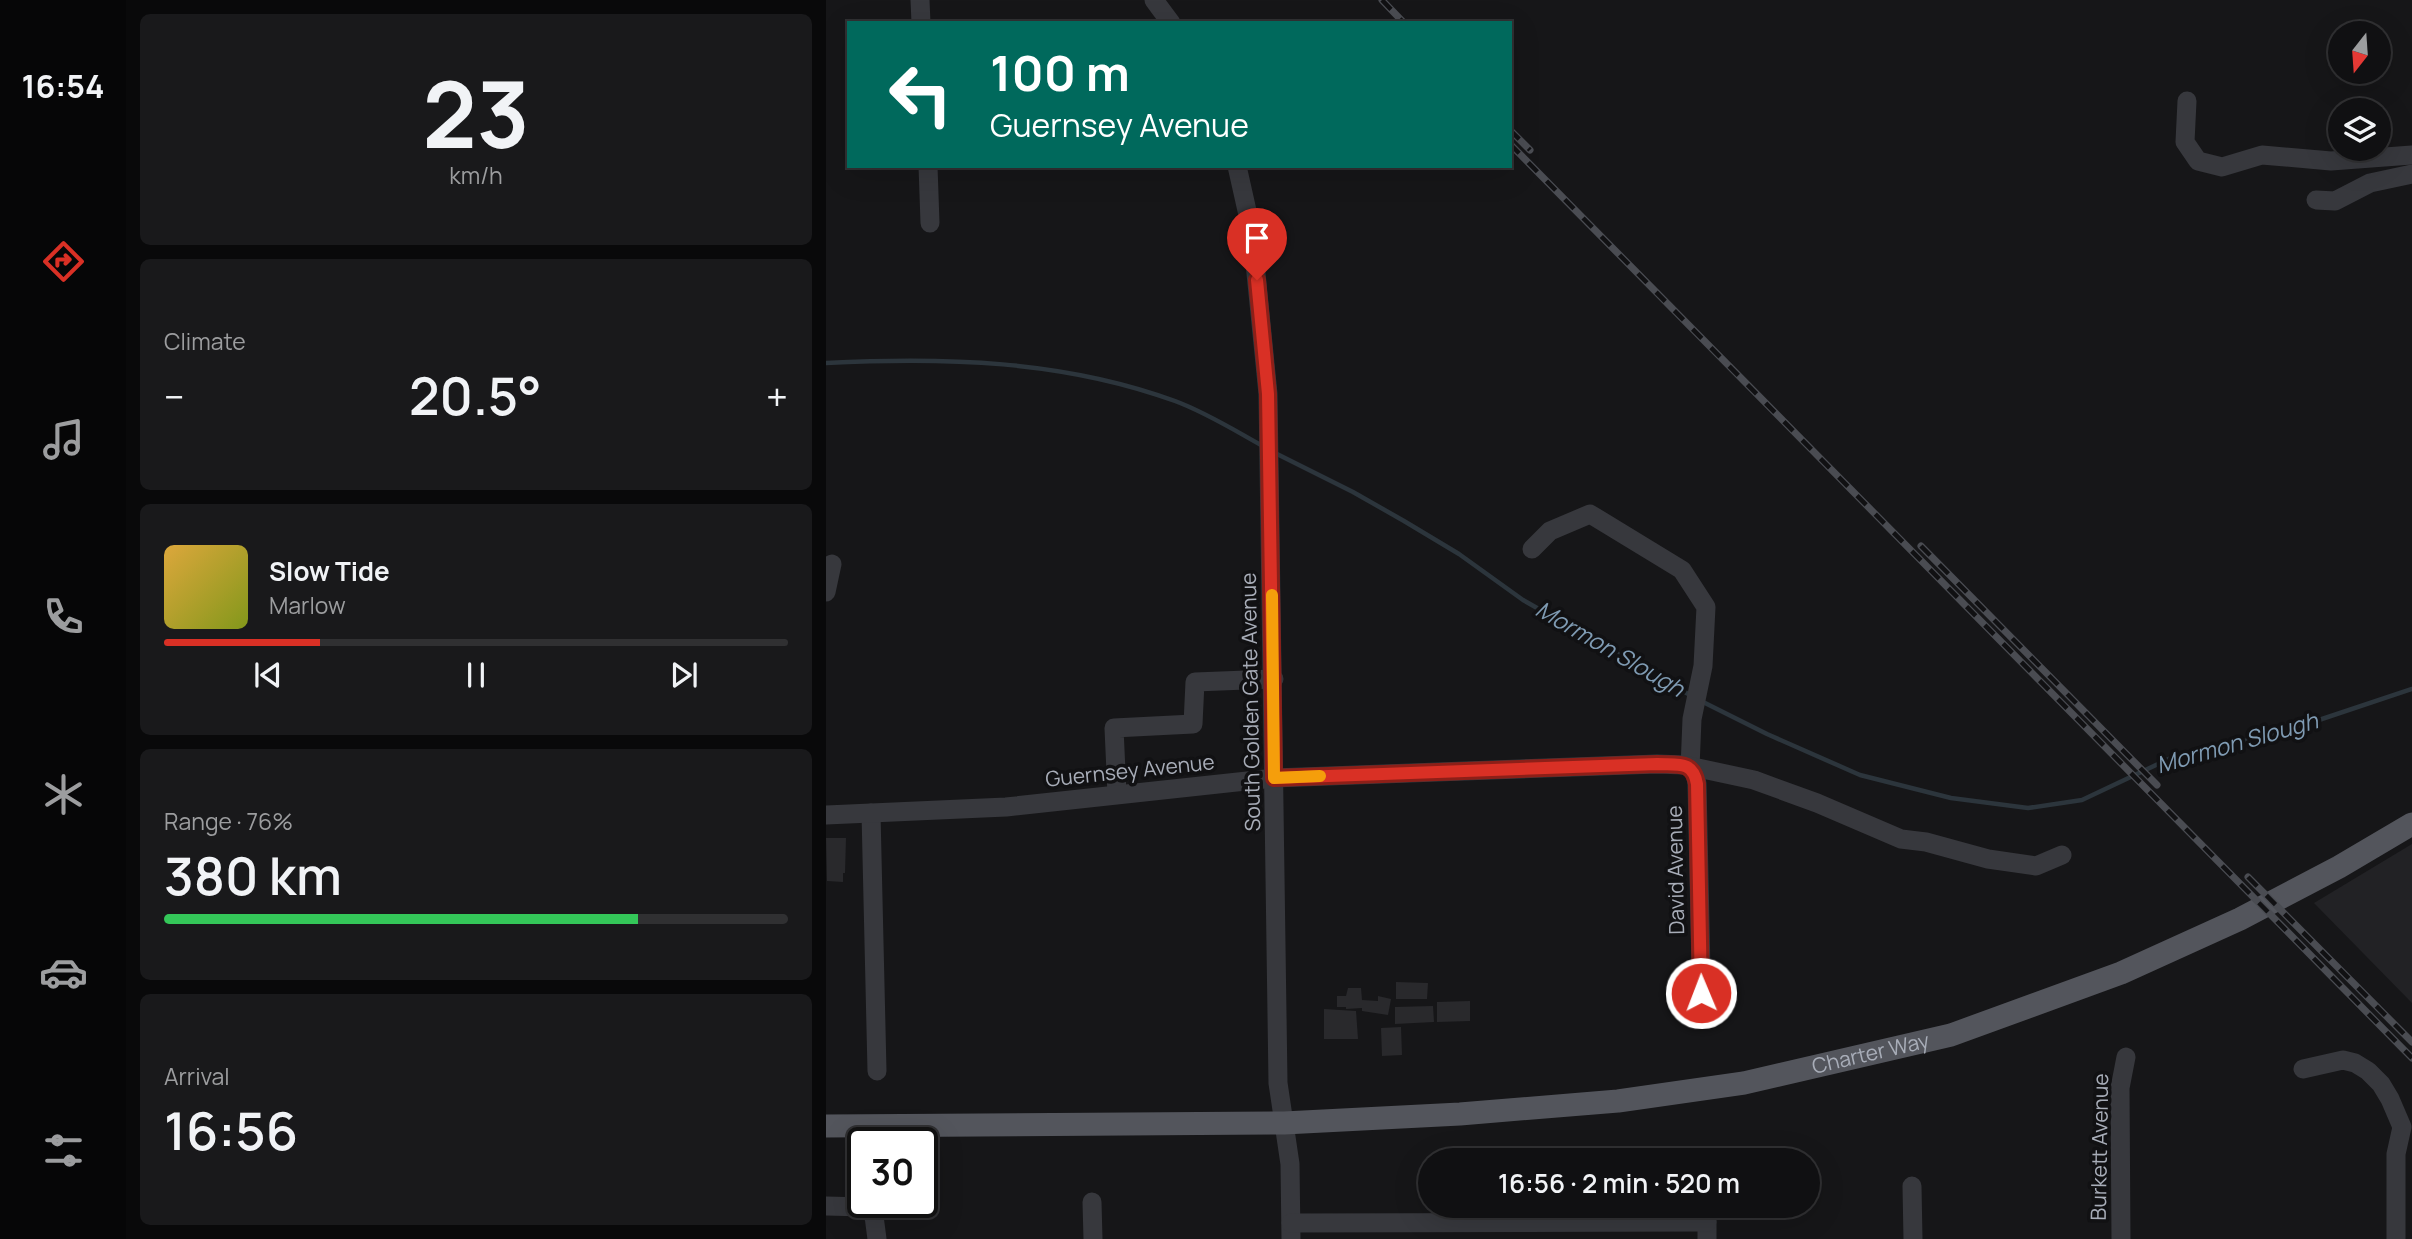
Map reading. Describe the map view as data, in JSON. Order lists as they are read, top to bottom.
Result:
{
  "streets": {
    "main road": ["Charter Way"],
    "street": [
      "South Golden Gate Avenue",
      "Guernsey Avenue",
      "David Avenue",
      "Burkett Avenue"
    ]
  },
  "crossings": [
    ["South Golden Gate Avenue", "Guernsey Avenue"],
    ["South Golden Gate Avenue", "Charter Way"],
    ["Guernsey Avenue", "David Avenue"]
  ],
  "water": ["Mormon Slough"],
  "north": "bottom",
  "page": {
    "tabs": "16:54",
    "tile": [
      ["23", "km/h"],
      "Climate",
      ["Range · 76%", "380 km"],
      ["Arrival", "16:56"]
    ],
    "turn": ["100 m", "Guernsey Avenue"],
    "heat": ["−", "20.5°", "+"],
    "song": ["Slow Tide", "Marlow"],
    "limit": "30",
    "trip": "16:56 · 2 min · 520 m"
  }
}
